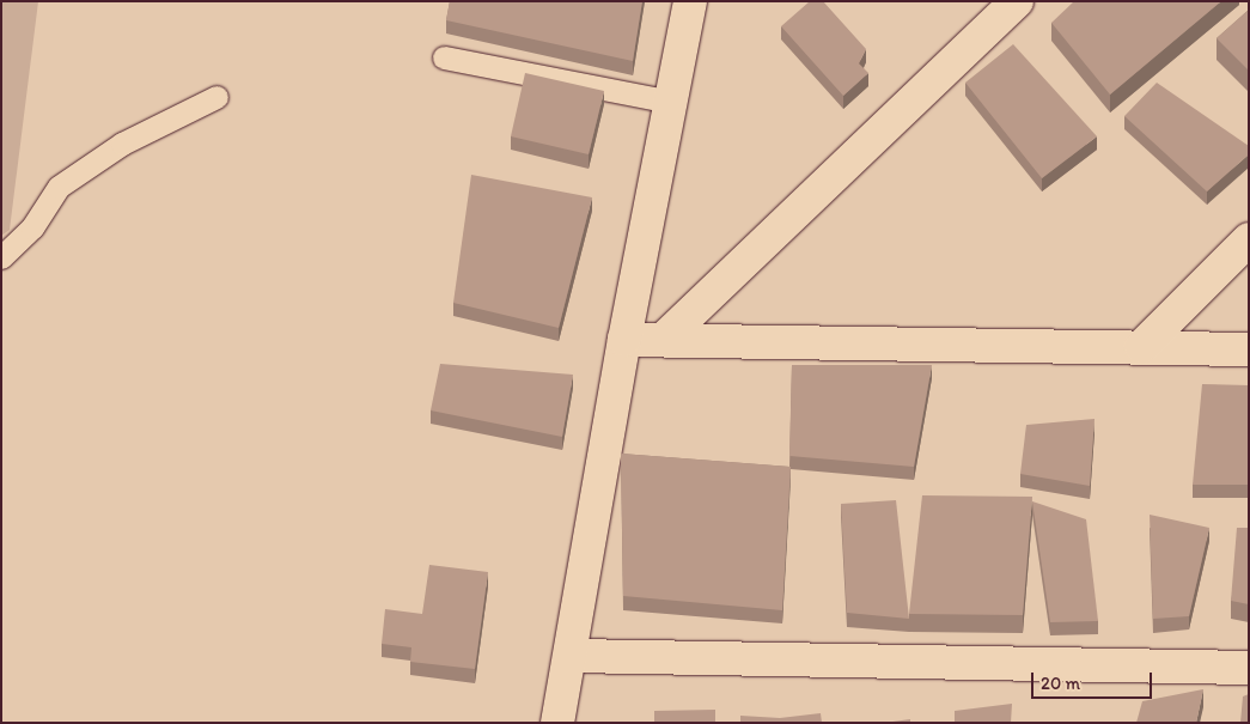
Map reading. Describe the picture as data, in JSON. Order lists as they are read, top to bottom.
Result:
{
  "scale_bar": "20 m"
}
